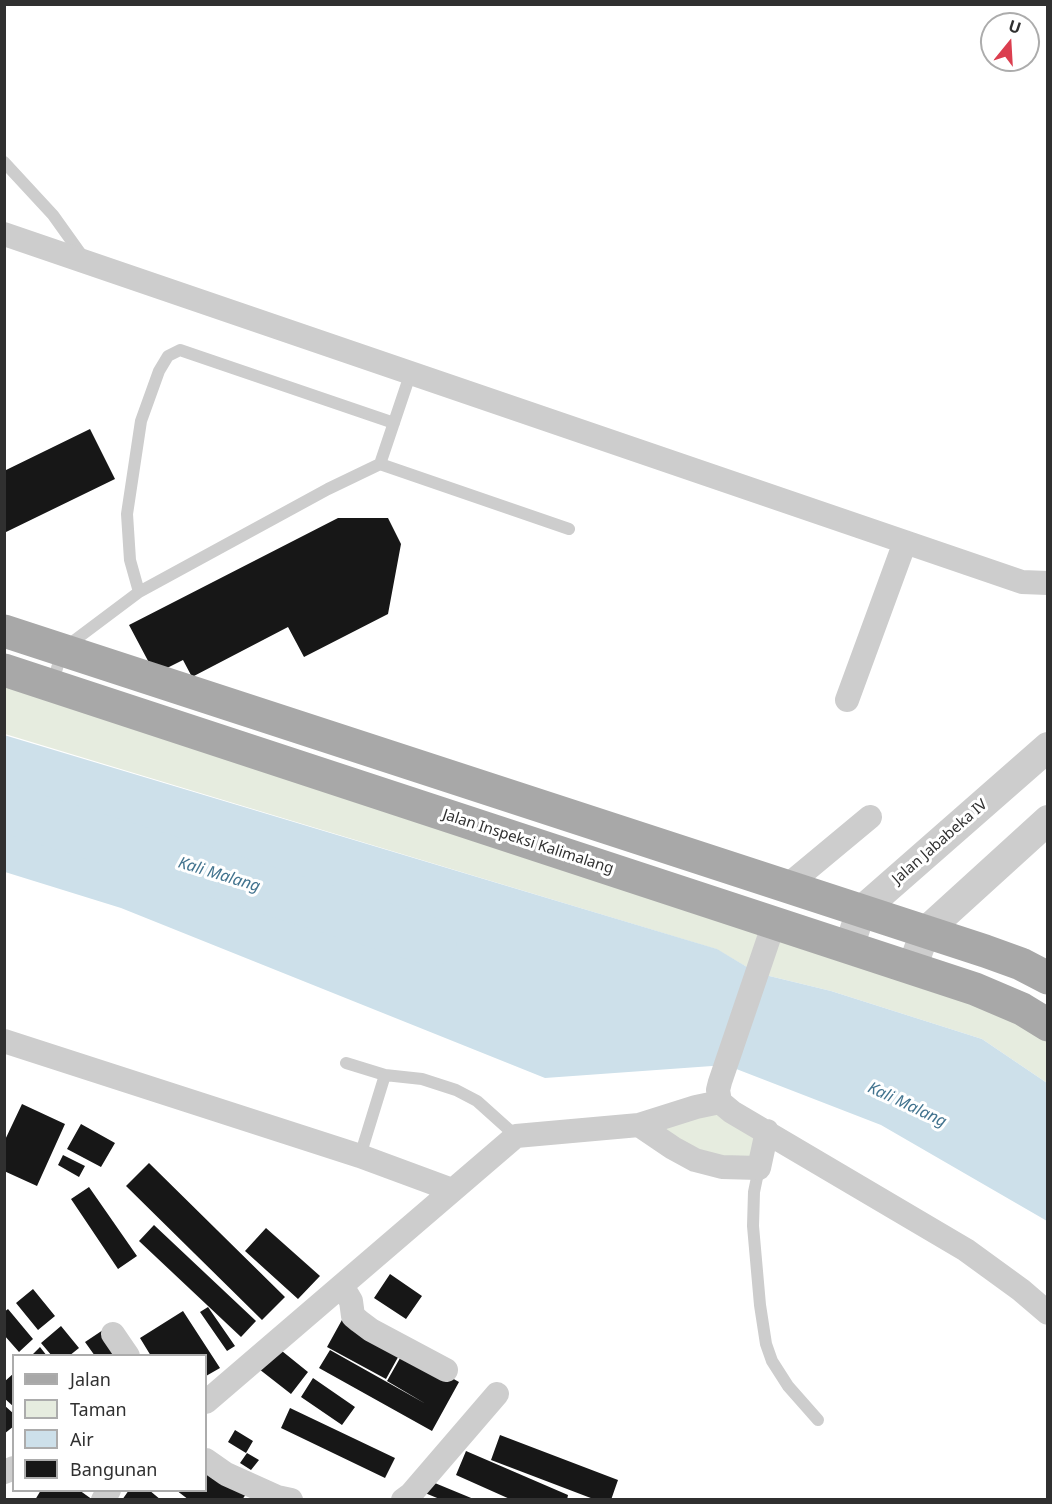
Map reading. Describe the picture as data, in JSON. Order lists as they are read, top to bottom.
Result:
{
  "streets": {
    "main road": ["Jalan Inspeksi Kalimalang"],
    "street": ["Jalan Jababeka IV"]
  },
  "water": ["Kali Malang"],
  "legend": [
    "Jalan",
    "Taman",
    "Air",
    "Bangunan"
  ],
  "north": "top"
}
